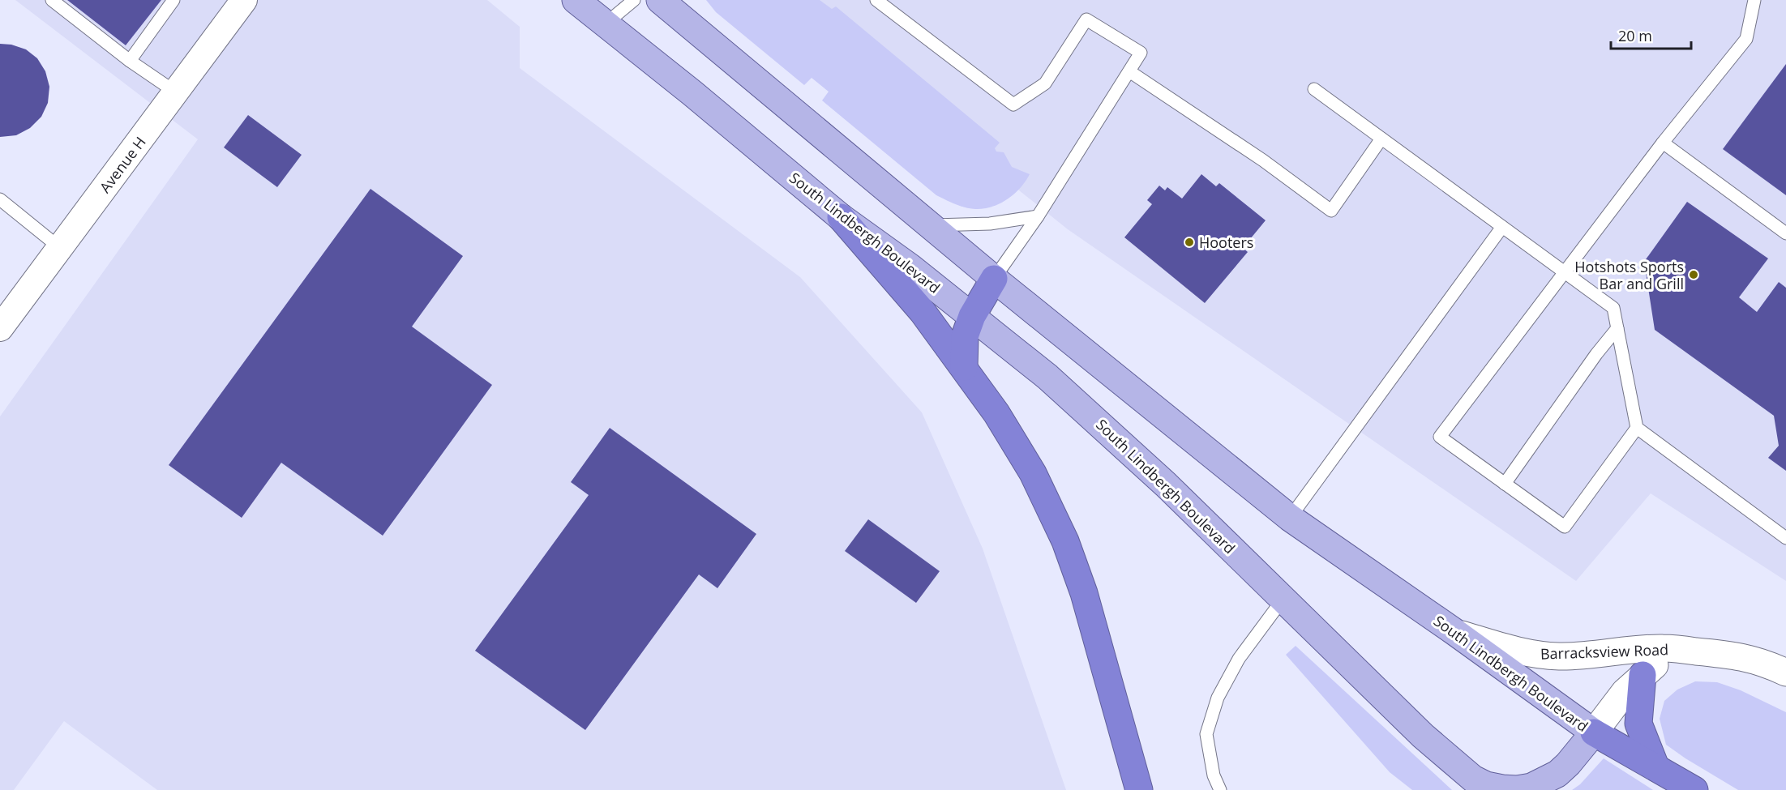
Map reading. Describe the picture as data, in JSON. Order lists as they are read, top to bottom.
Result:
{
  "streets": {
    "main road": ["South Lindbergh Boulevard"],
    "street": ["Avenue H", "Barracksview Road"]
  },
  "crossings": [
    ["South Lindbergh Boulevard", "Barracksview Road"]
  ],
  "places": ["Hooters", "Hotshots Sports Bar and Grill"],
  "scale_bar": "20 m"
}
